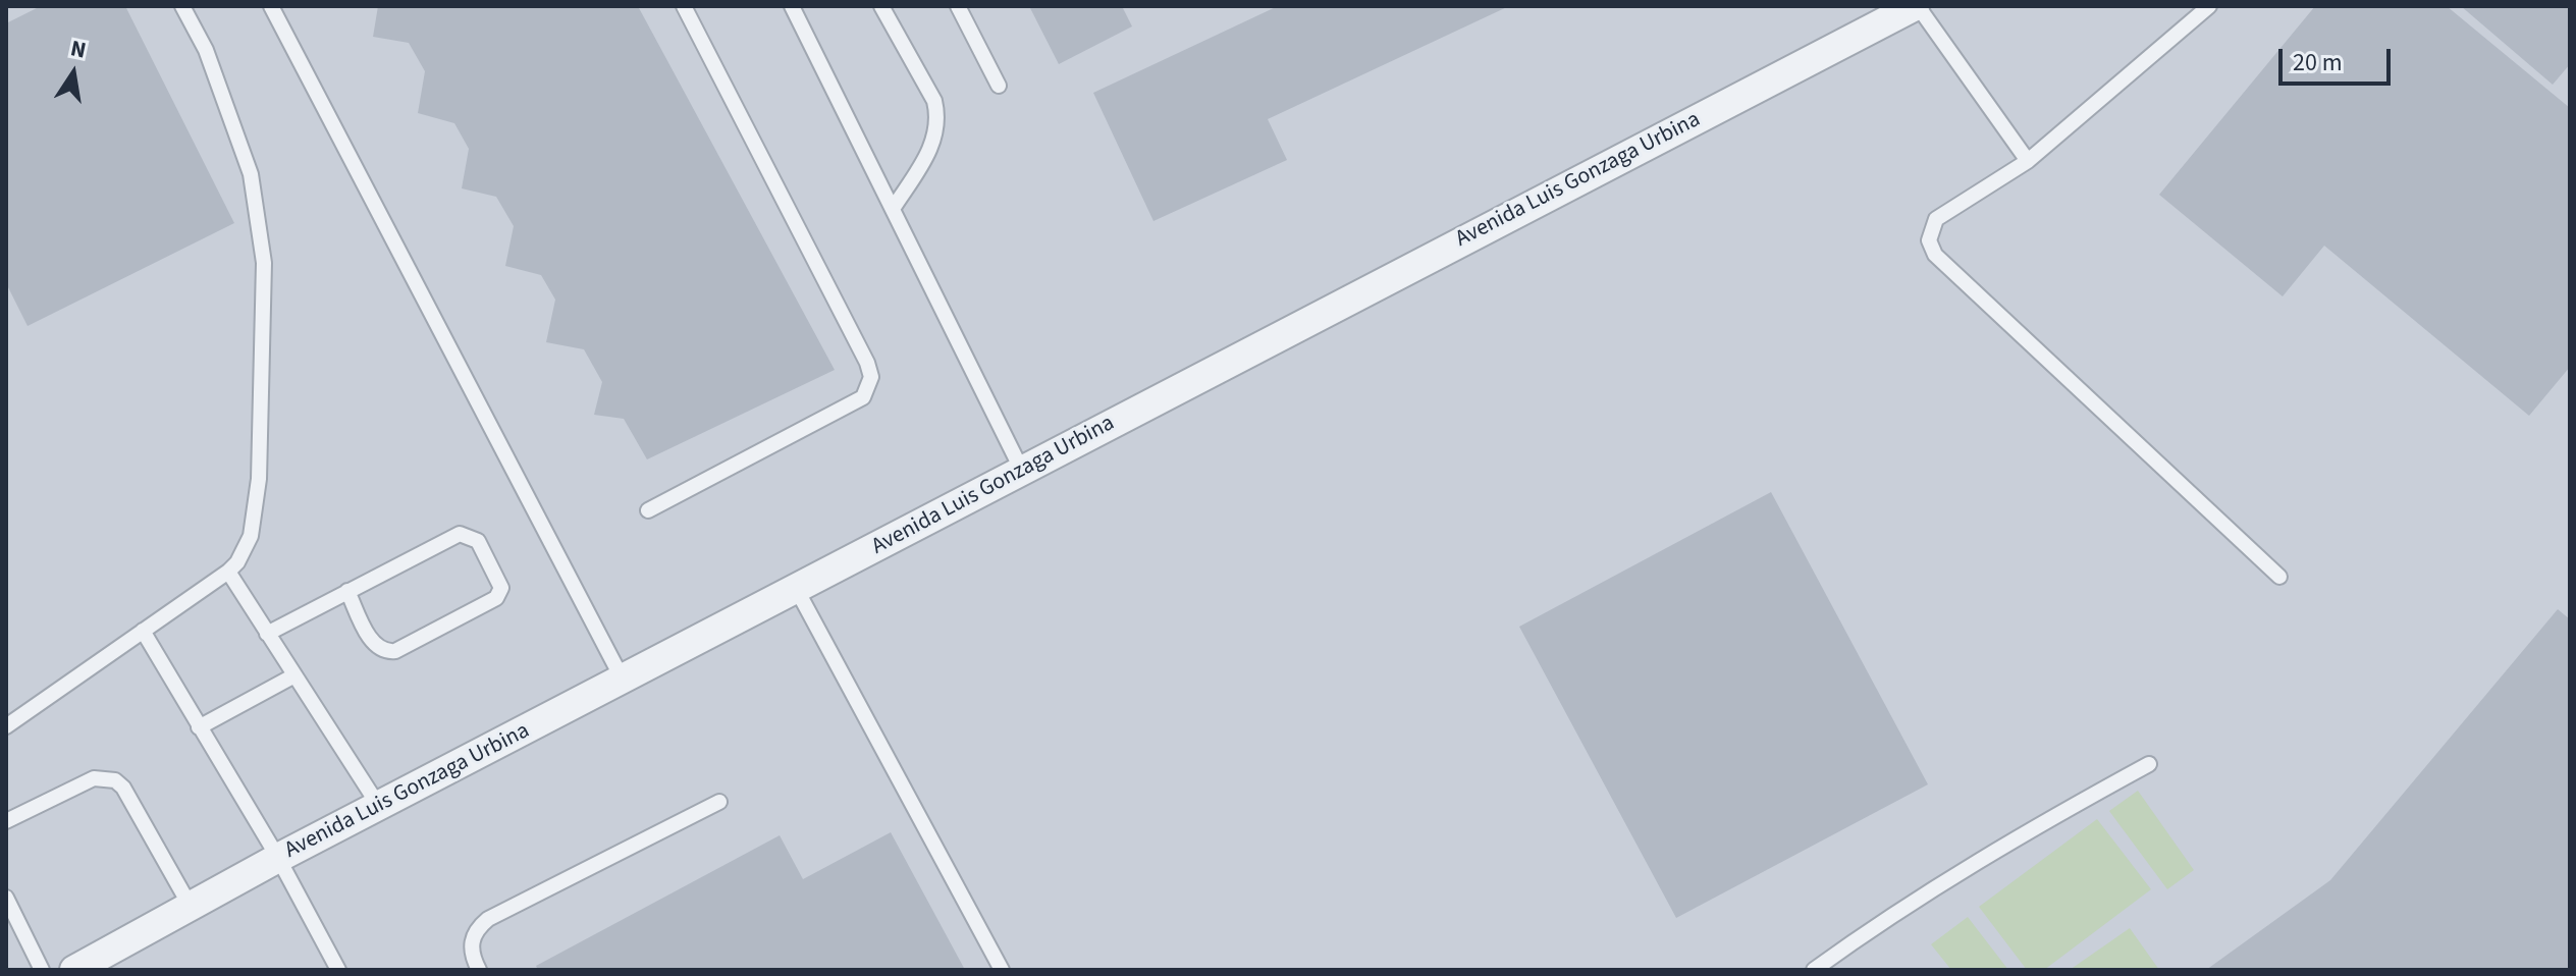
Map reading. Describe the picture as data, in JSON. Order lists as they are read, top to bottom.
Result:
{
  "streets": {
    "street": ["Avenida Luis Gonzaga Urbina"]
  },
  "scale_bar": "20 m",
  "north": "top"
}
